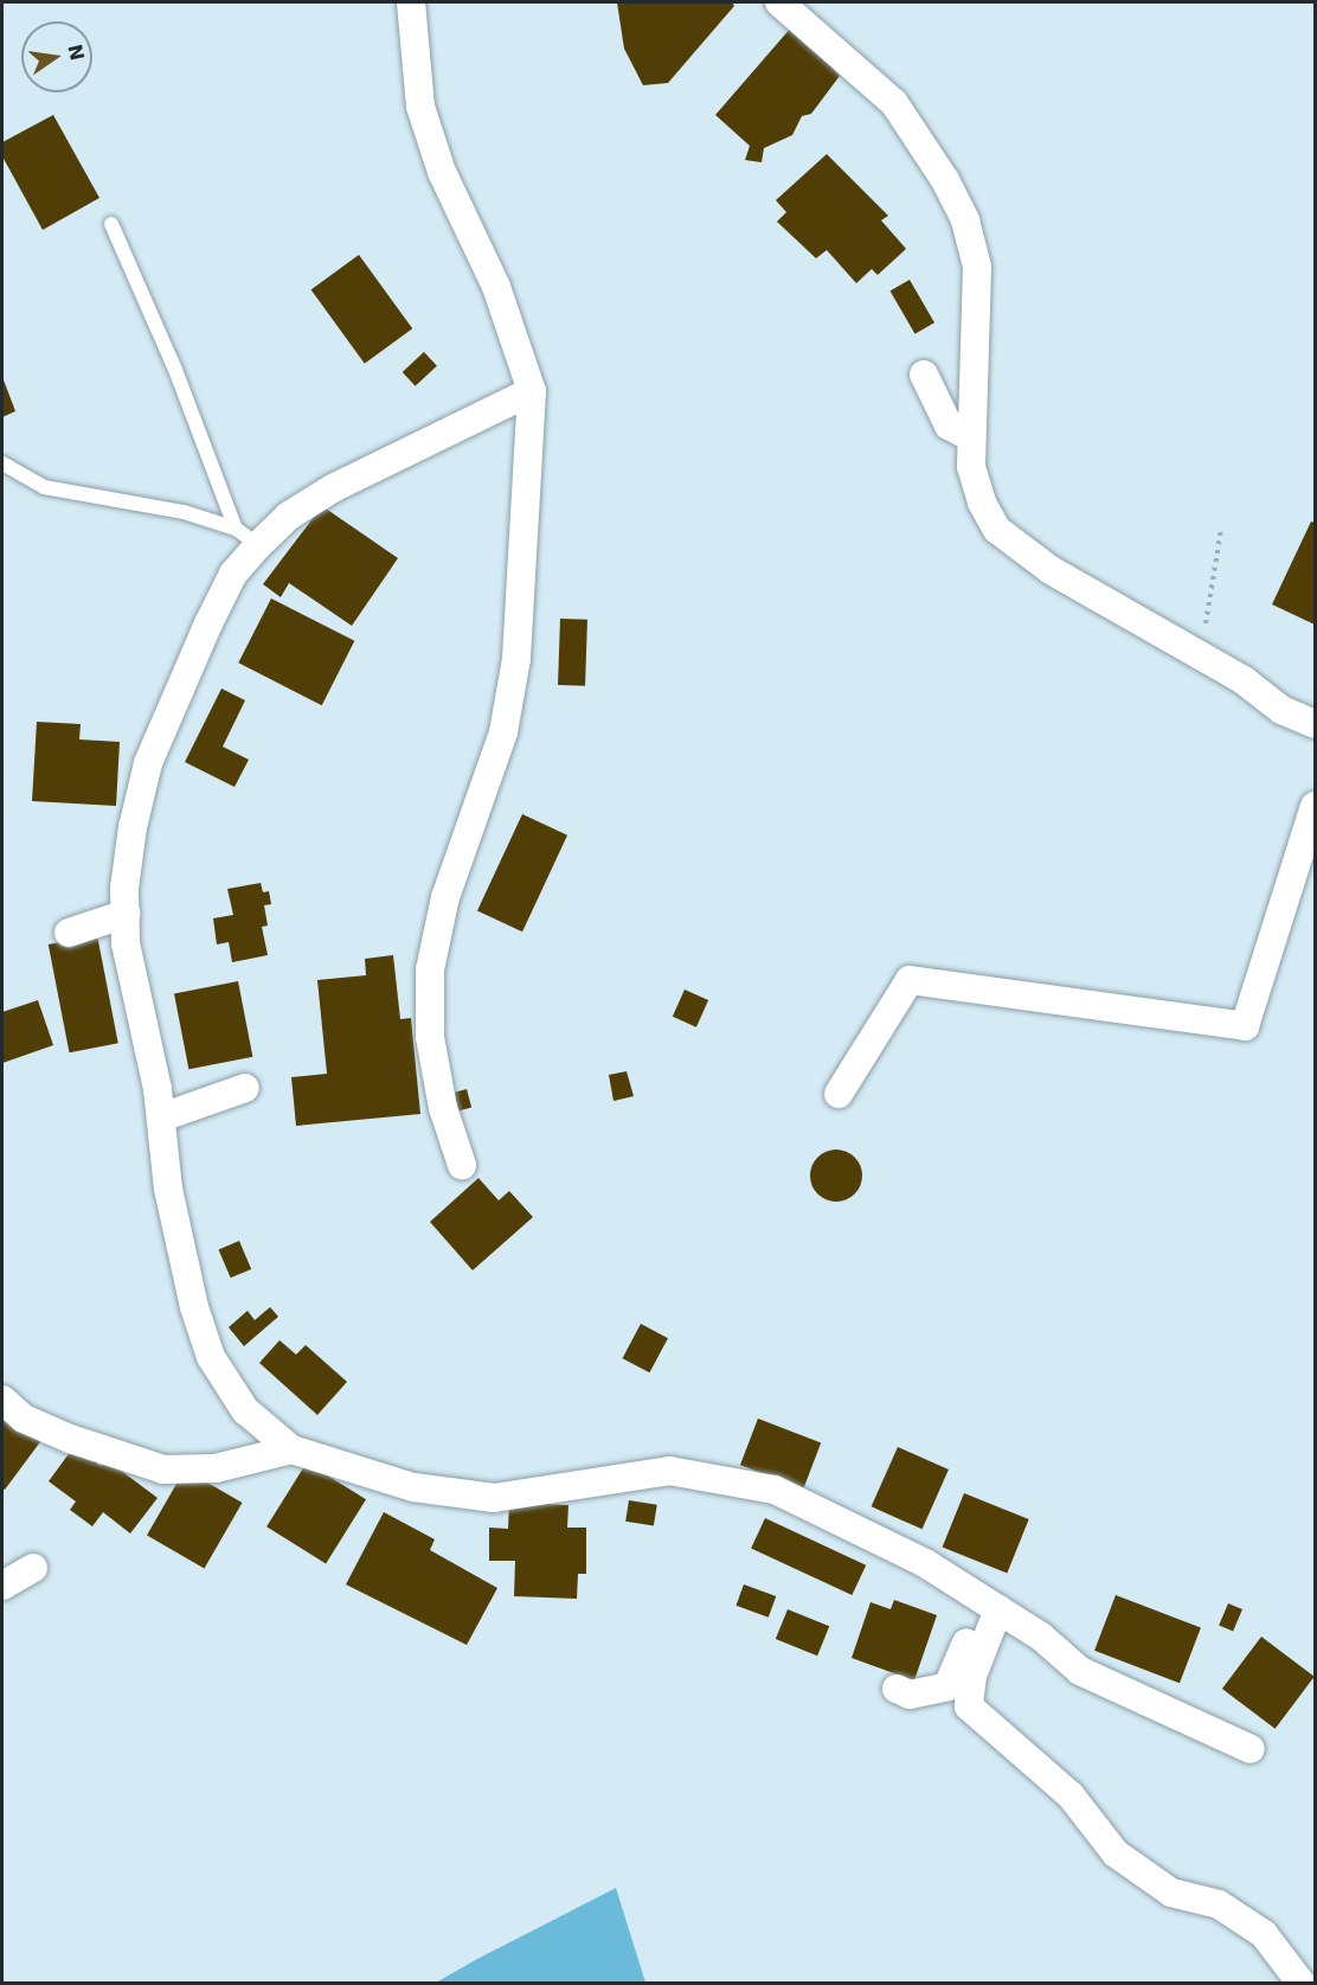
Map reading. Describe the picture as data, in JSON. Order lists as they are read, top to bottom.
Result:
{
  "north": "right"
}
